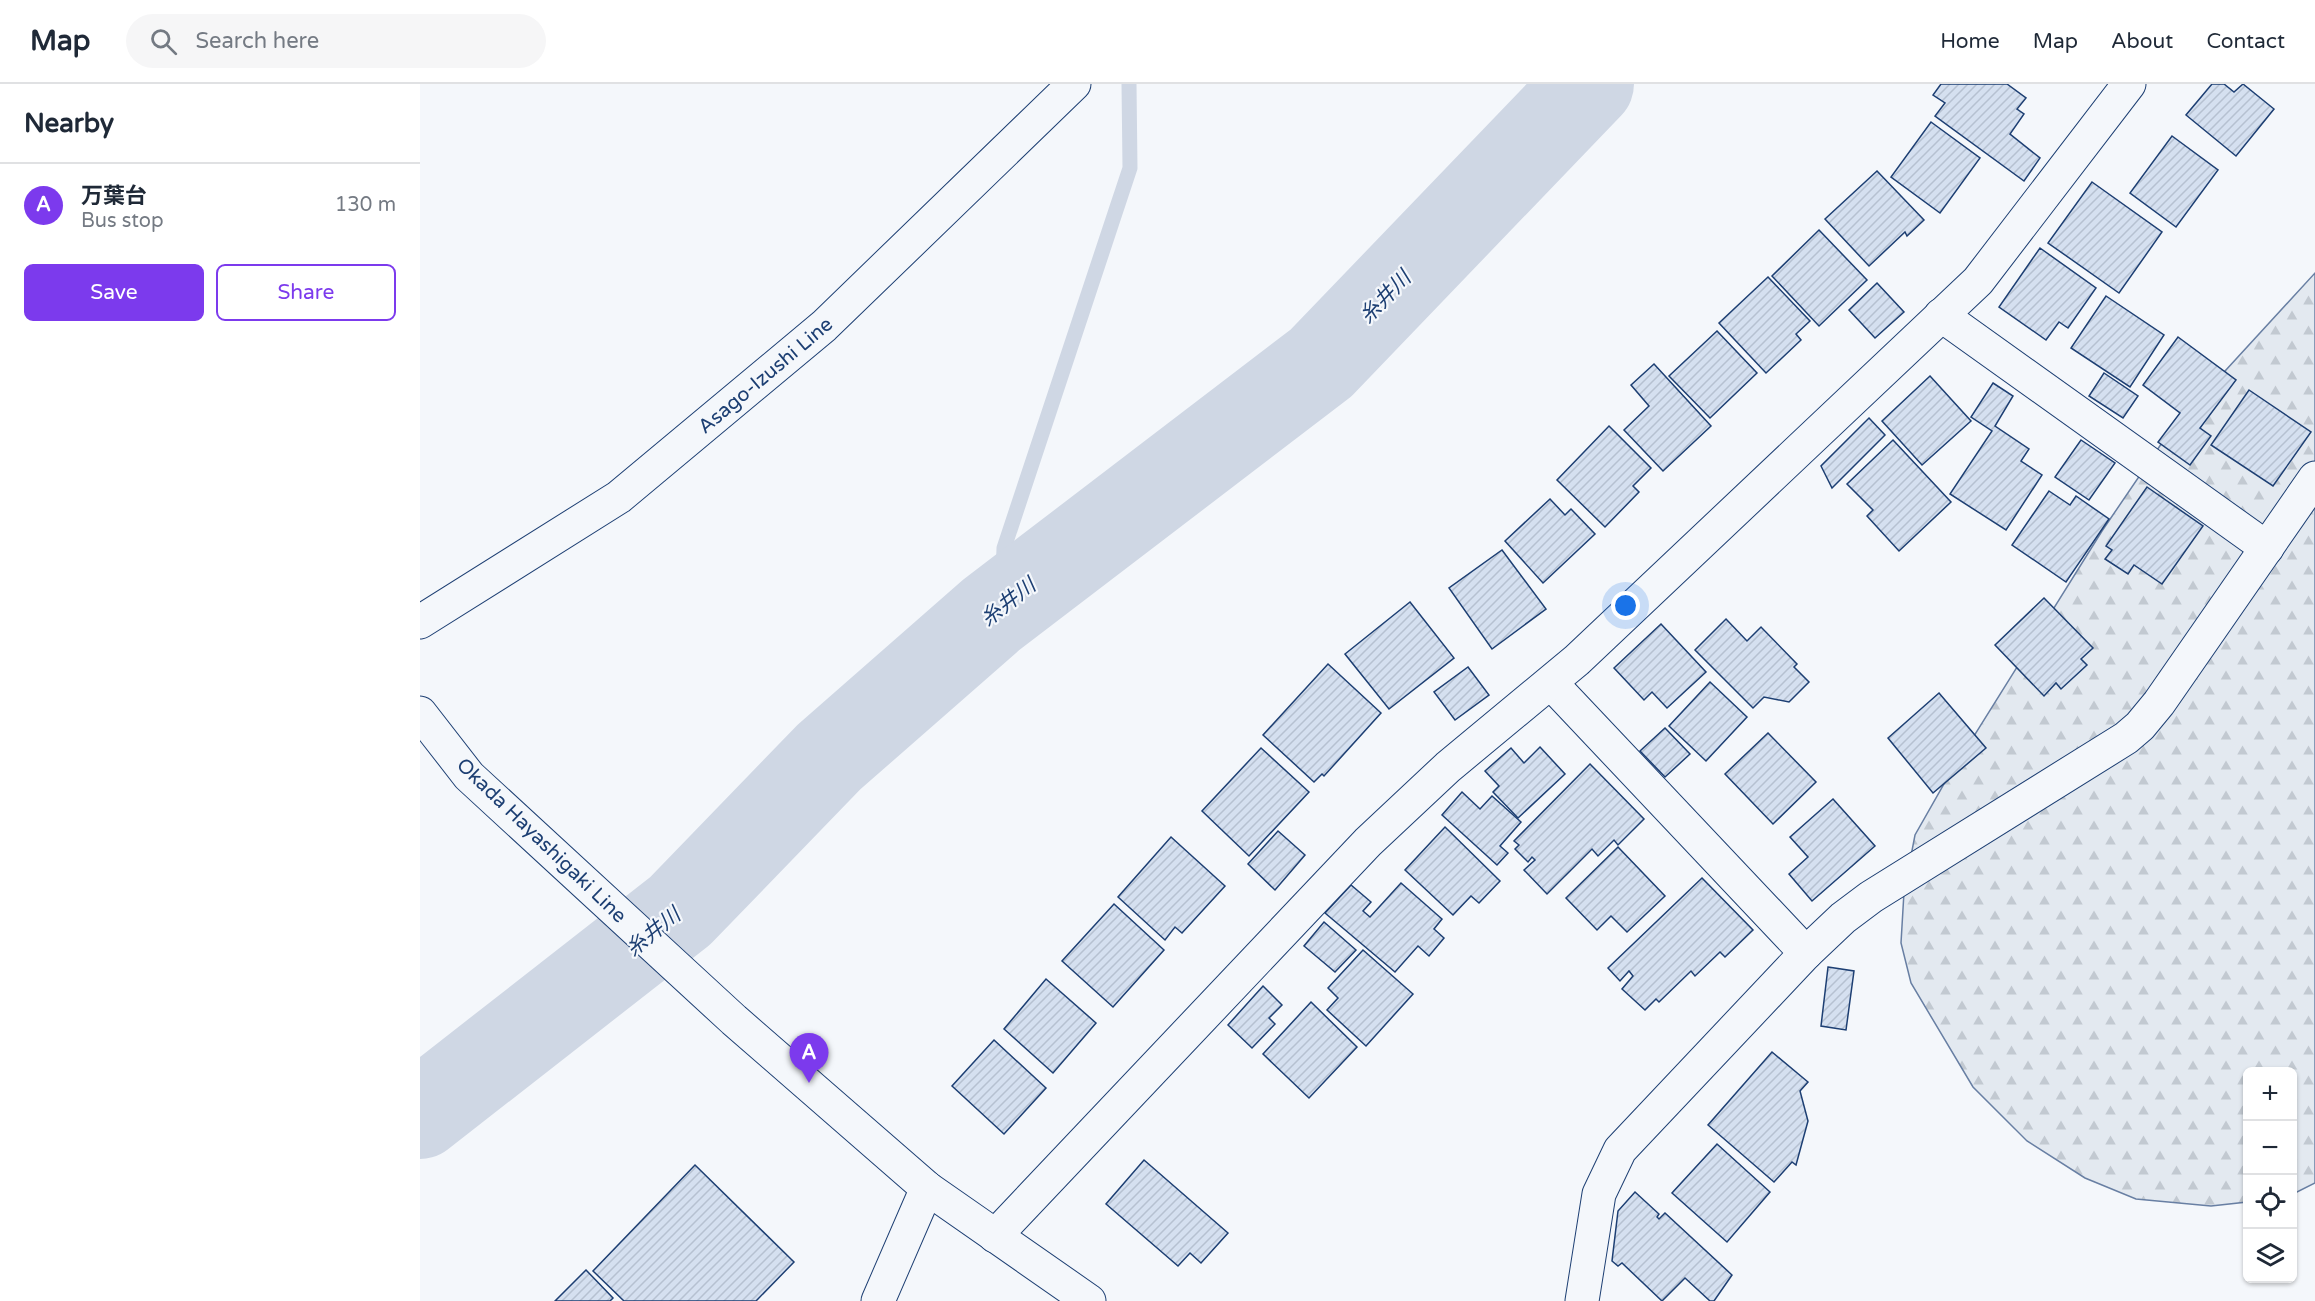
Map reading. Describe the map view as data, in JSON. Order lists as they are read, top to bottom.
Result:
{
  "streets": {
    "street": ["Asago-Izushi Line", "Okada Hayashigaki Line"]
  },
  "water": ["糸井川"],
  "page": {
    "header": "Map",
    "search": "Search here",
    "nav": [
      "Home",
      "Map",
      "About",
      "Contact"
    ],
    "heading": "Nearby",
    "list": [
      {
        "mark": "A",
        "name": "万葉台",
        "note": "Bus stop",
        "value": "130 m"
      }
    ],
    "buttons": ["Save", "Share"],
    "pins": "A",
    "map_buttons": ["+", "−"]
  }
}
